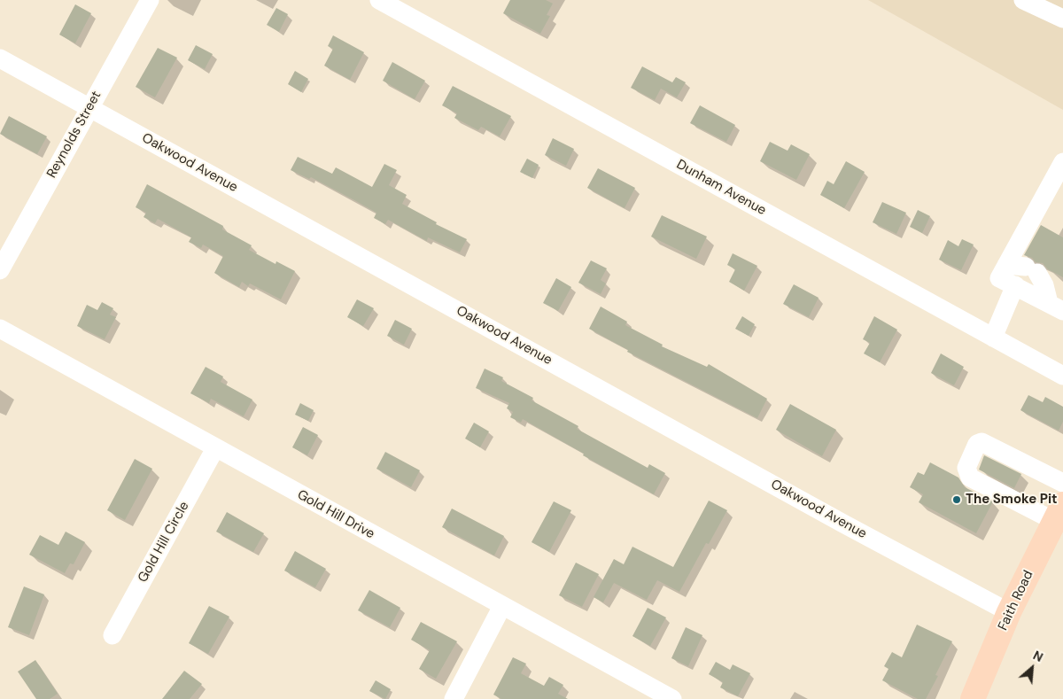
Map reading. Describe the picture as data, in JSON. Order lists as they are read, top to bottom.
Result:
{
  "streets": {
    "main road": ["Faith Road"],
    "street": [
      "Reynolds Street",
      "Oakwood Avenue",
      "Dunham Avenue",
      "Gold Hill Drive",
      "Gold Hill Circle"
    ]
  },
  "crossings": [
    ["Reynolds Street", "Oakwood Avenue"],
    ["Oakwood Avenue", "Faith Road"],
    ["Gold Hill Drive", "Gold Hill Circle"]
  ],
  "places": ["The Smoke Pit"],
  "north": "top right"
}
